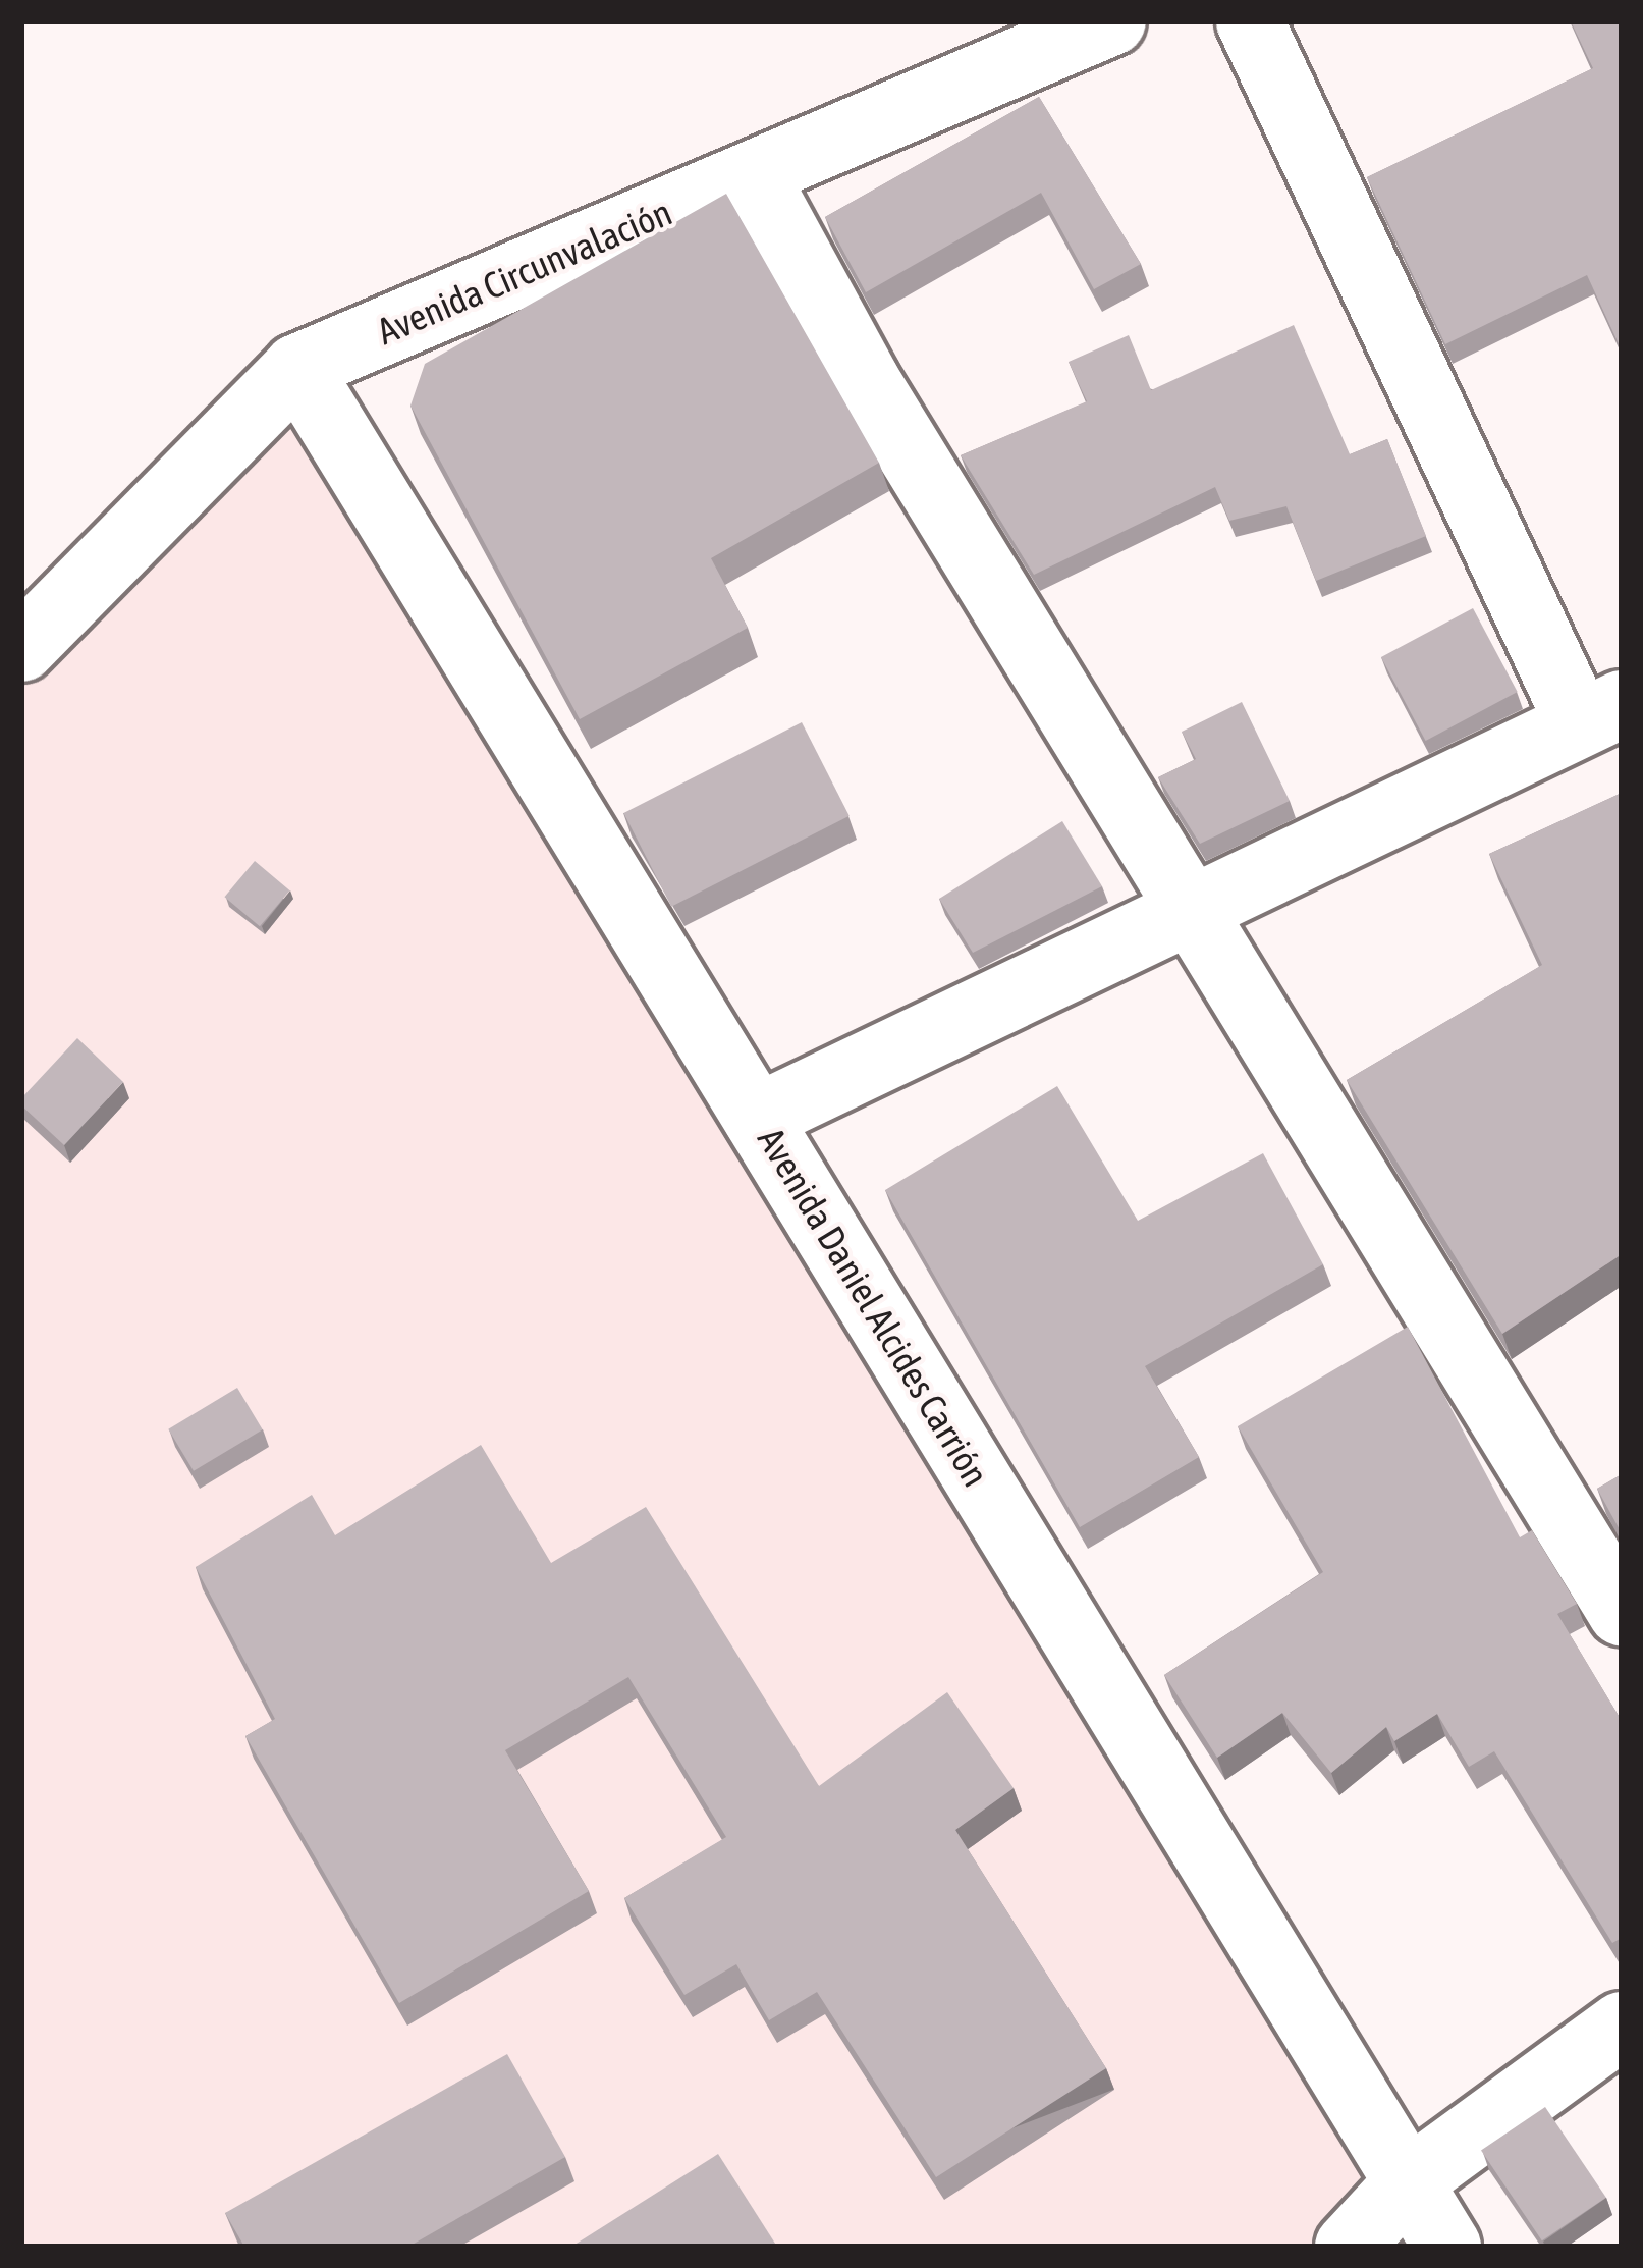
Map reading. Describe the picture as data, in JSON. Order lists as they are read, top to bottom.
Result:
{
  "streets": {
    "street": ["Avenida Circunvalación", "Avenida Daniel Alcides Carrión"]
  },
  "crossings": [
    ["Avenida Circunvalación", "Avenida Daniel Alcides Carrión"]
  ]
}
